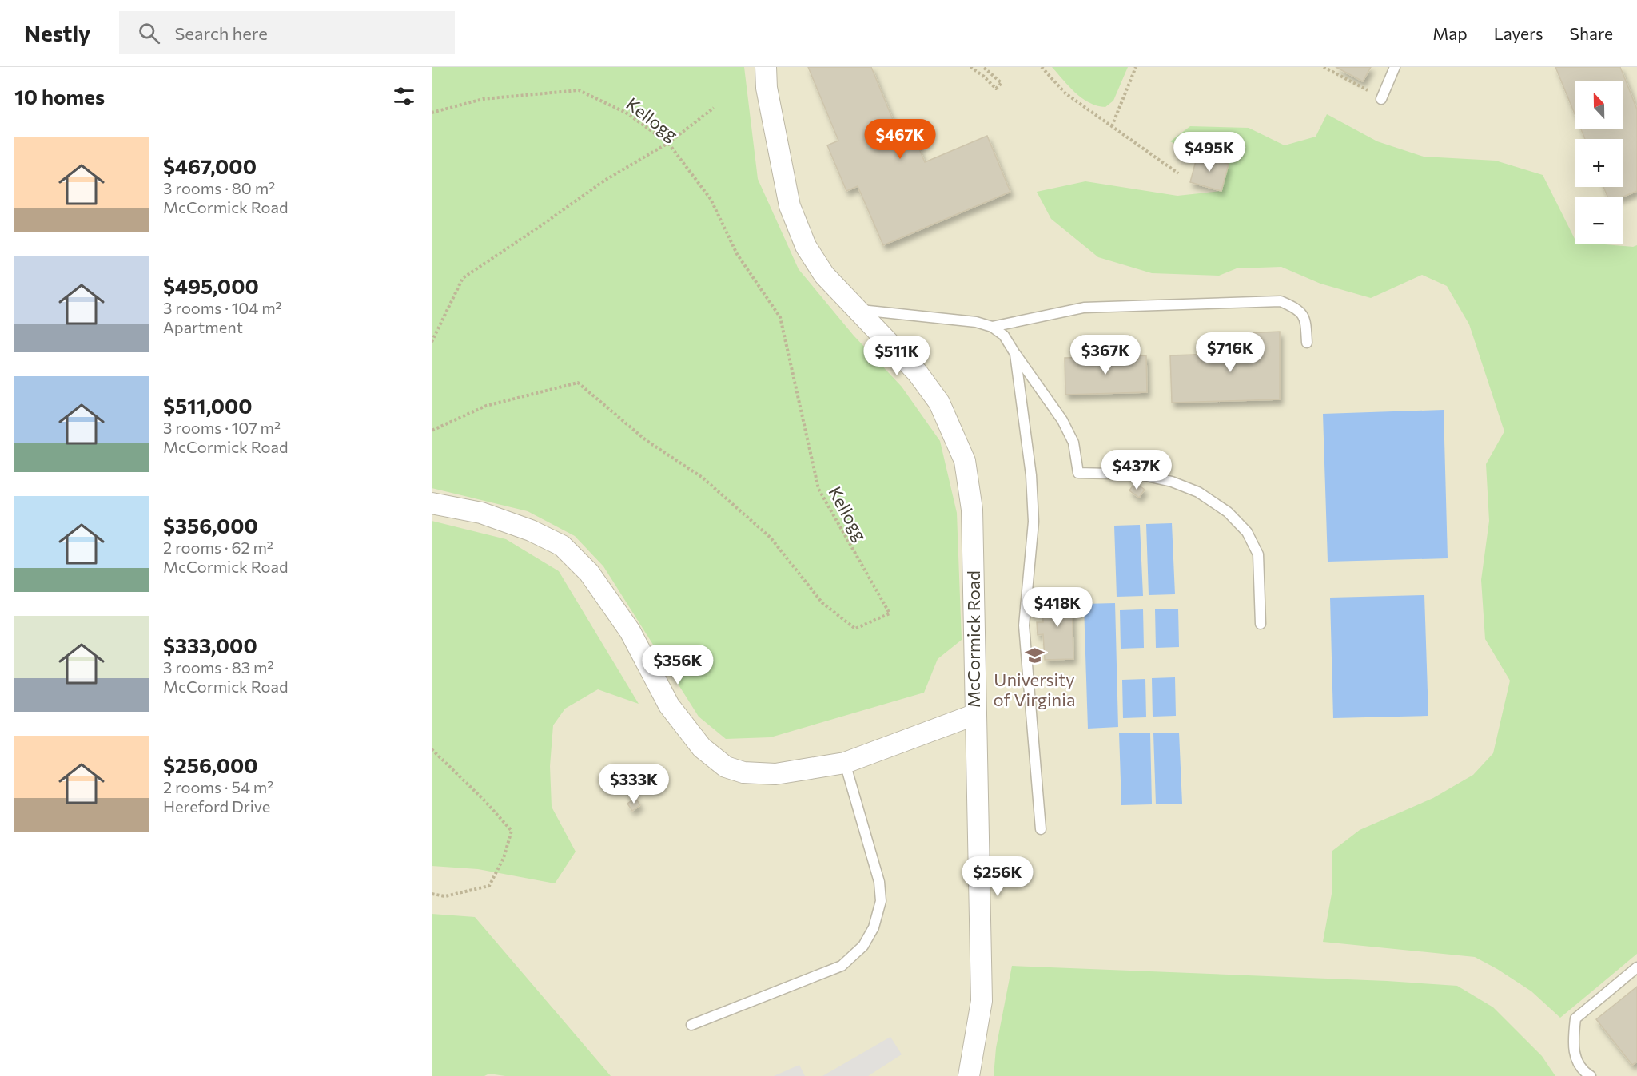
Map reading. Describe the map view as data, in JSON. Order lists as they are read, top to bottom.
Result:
{
  "streets": {
    "street": ["McCormick Road"],
    "path": ["Kellogg"]
  },
  "places": {
    "school or university": ["University of Virginia"]
  },
  "north": "top",
  "page": {
    "header": "Nestly",
    "search": "Search here",
    "nav": ["Map", "Layers", "Share"],
    "heading": "10 homes",
    "map_buttons": ["+", "−"],
    "price": [
      "$467K",
      "$495K",
      "$716K",
      "$367K",
      "$511K",
      "$437K",
      "$418K",
      "$356K",
      "$333K",
      "$256K"
    ],
    "list": [
      {
        "name": "$467,000",
        "note": "3 rooms · 80 m² · McCormick Road"
      },
      {
        "name": "$495,000",
        "note": "3 rooms · 104 m² · Apartment"
      },
      {
        "name": "$511,000",
        "note": "3 rooms · 107 m² · McCormick Road"
      },
      {
        "name": "$356,000",
        "note": "2 rooms · 62 m² · McCormick Road"
      },
      {
        "name": "$333,000",
        "note": "3 rooms · 83 m² · McCormick Road"
      },
      {
        "name": "$256,000",
        "note": "2 rooms · 54 m² · Hereford Drive"
      }
    ]
  }
}
